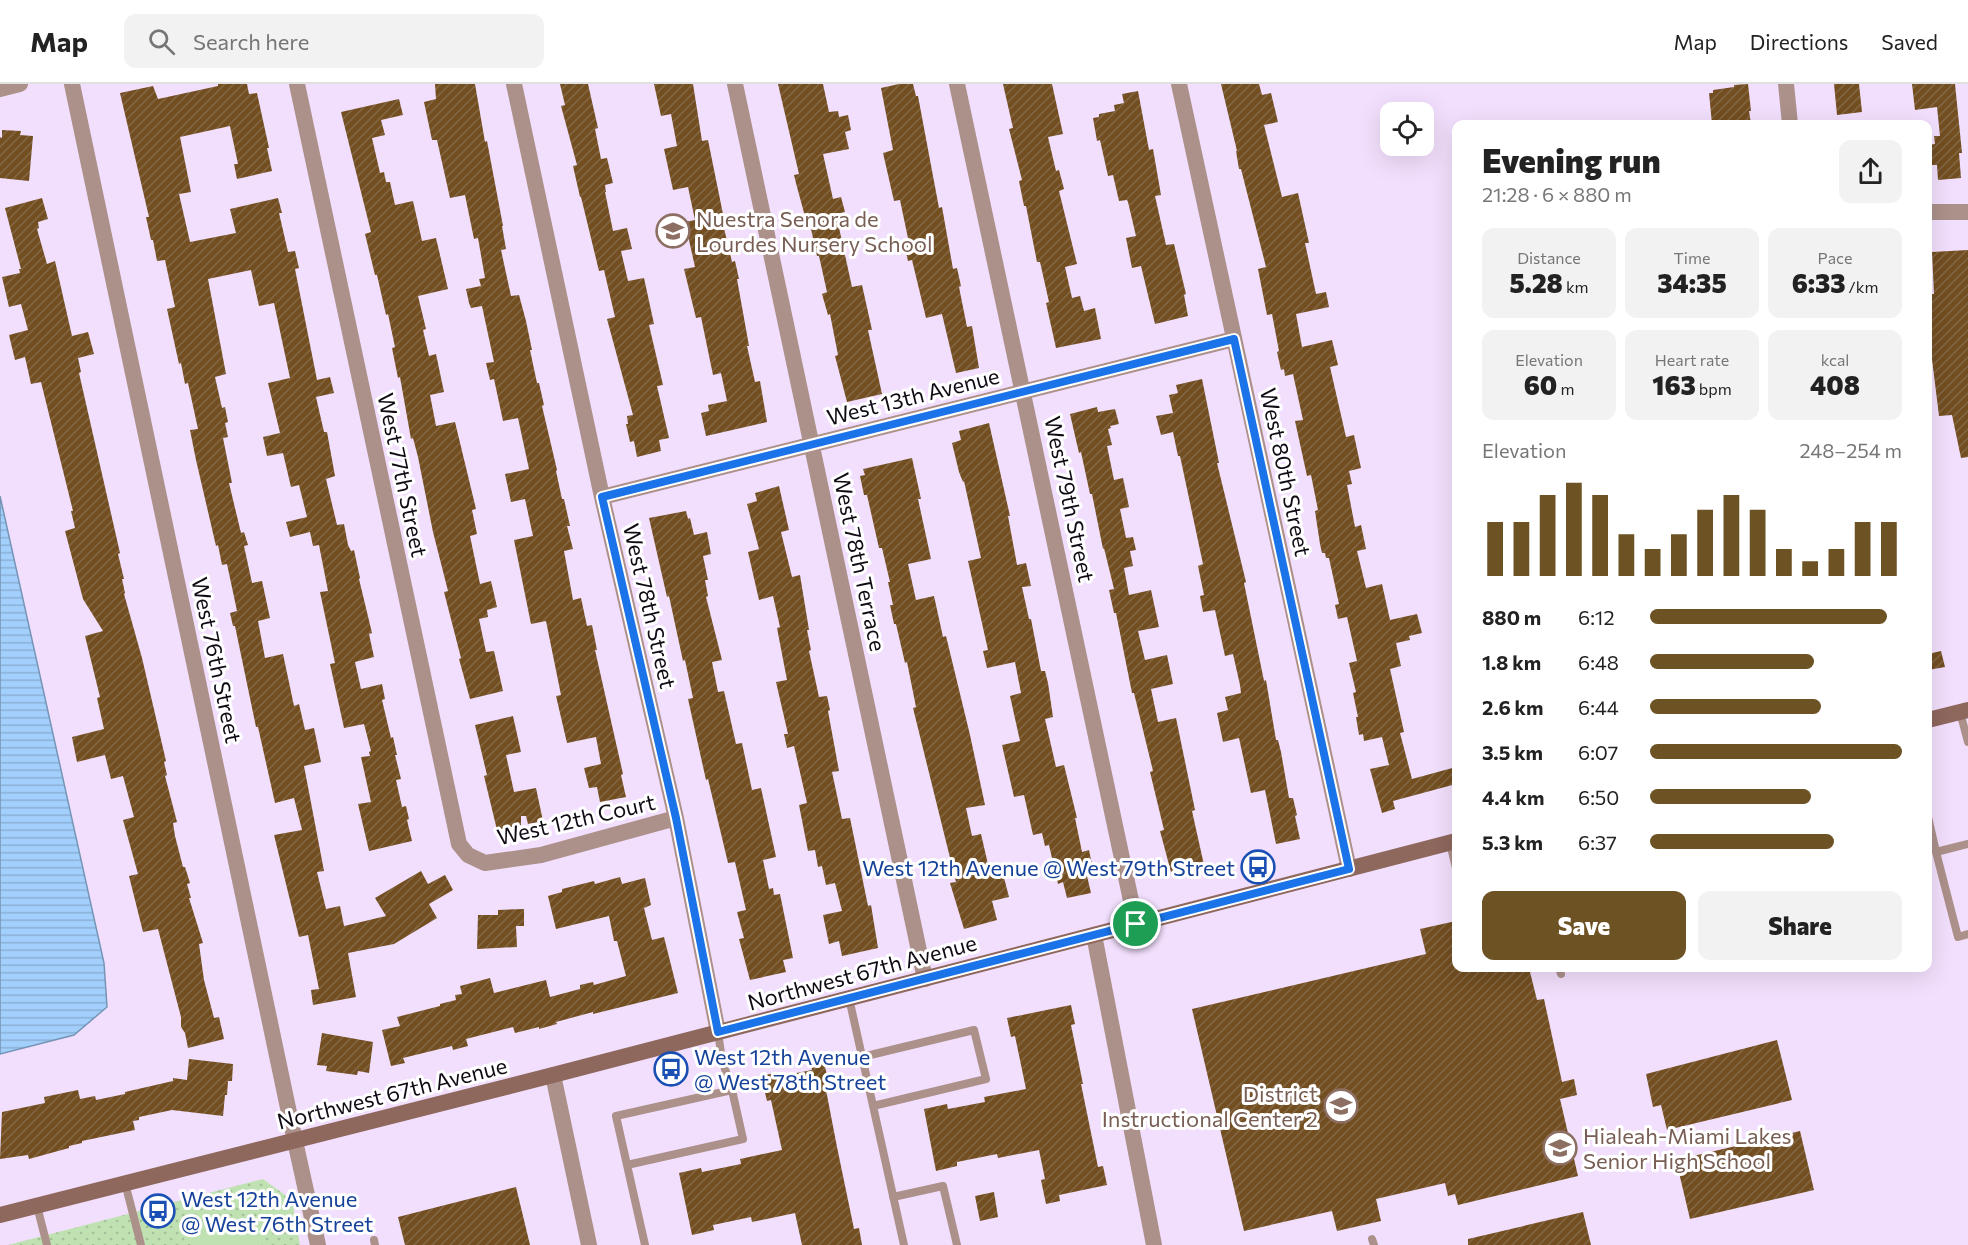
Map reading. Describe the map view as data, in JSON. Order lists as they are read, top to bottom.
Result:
{
  "streets": {
    "main road": ["Northwest 67th Avenue"],
    "street": [
      "West 13th Avenue",
      "West 80th Street",
      "West 77th Street",
      "West 79th Street",
      "West 78th Terrace",
      "West 78th Street",
      "West 76th Street",
      "West 12th Court"
    ]
  },
  "crossings": [
    ["West 13th Avenue", "West 80th Street"],
    ["West 13th Avenue", "West 79th Street"],
    ["West 13th Avenue", "West 78th Terrace"],
    ["West 13th Avenue", "West 78th Street"],
    ["West 80th Street", "Northwest 67th Avenue"],
    ["West 77th Street", "West 12th Court"],
    ["West 79th Street", "Northwest 67th Avenue"],
    ["West 78th Terrace", "Northwest 67th Avenue"],
    ["West 78th Street", "West 12th Court"],
    ["West 78th Street", "Northwest 67th Avenue"],
    ["West 76th Street", "Northwest 67th Avenue"]
  ],
  "places": {
    "school or university": ["Nuestra Senora de Lourdes Nursery School", "District Instructional Center 2", "Hialeah-Miami Lakes Senior High School"],
    "bus stop": ["West 12th Avenue @ West 79th Street", "West 12th Avenue @ West 78th Street", "West 12th Avenue @ West 76th Street"]
  },
  "page": {
    "header": "Map",
    "search": "Search here",
    "nav": ["Map", "Directions", "Saved"],
    "heading": ["Evening run", "21:28 · 6 × 880 m"],
    "stats": [
      ["Distance", "5.28 km"],
      ["Time", "34:35"],
      ["Pace", "6:33 /km"],
      ["Elevation", "60 m"],
      ["Heart rate", "163 bpm"],
      ["kcal", "408"]
    ],
    "chart": ["Elevation", "248–254 m"],
    "list": [
      {
        "name": "880 m",
        "note": "6:12"
      },
      {
        "name": "1.8 km",
        "note": "6:48"
      },
      {
        "name": "2.6 km",
        "note": "6:44"
      },
      {
        "name": "3.5 km",
        "note": "6:07"
      },
      {
        "name": "4.4 km",
        "note": "6:50"
      },
      {
        "name": "5.3 km",
        "note": "6:37"
      }
    ],
    "buttons": ["Save", "Share"]
  }
}
